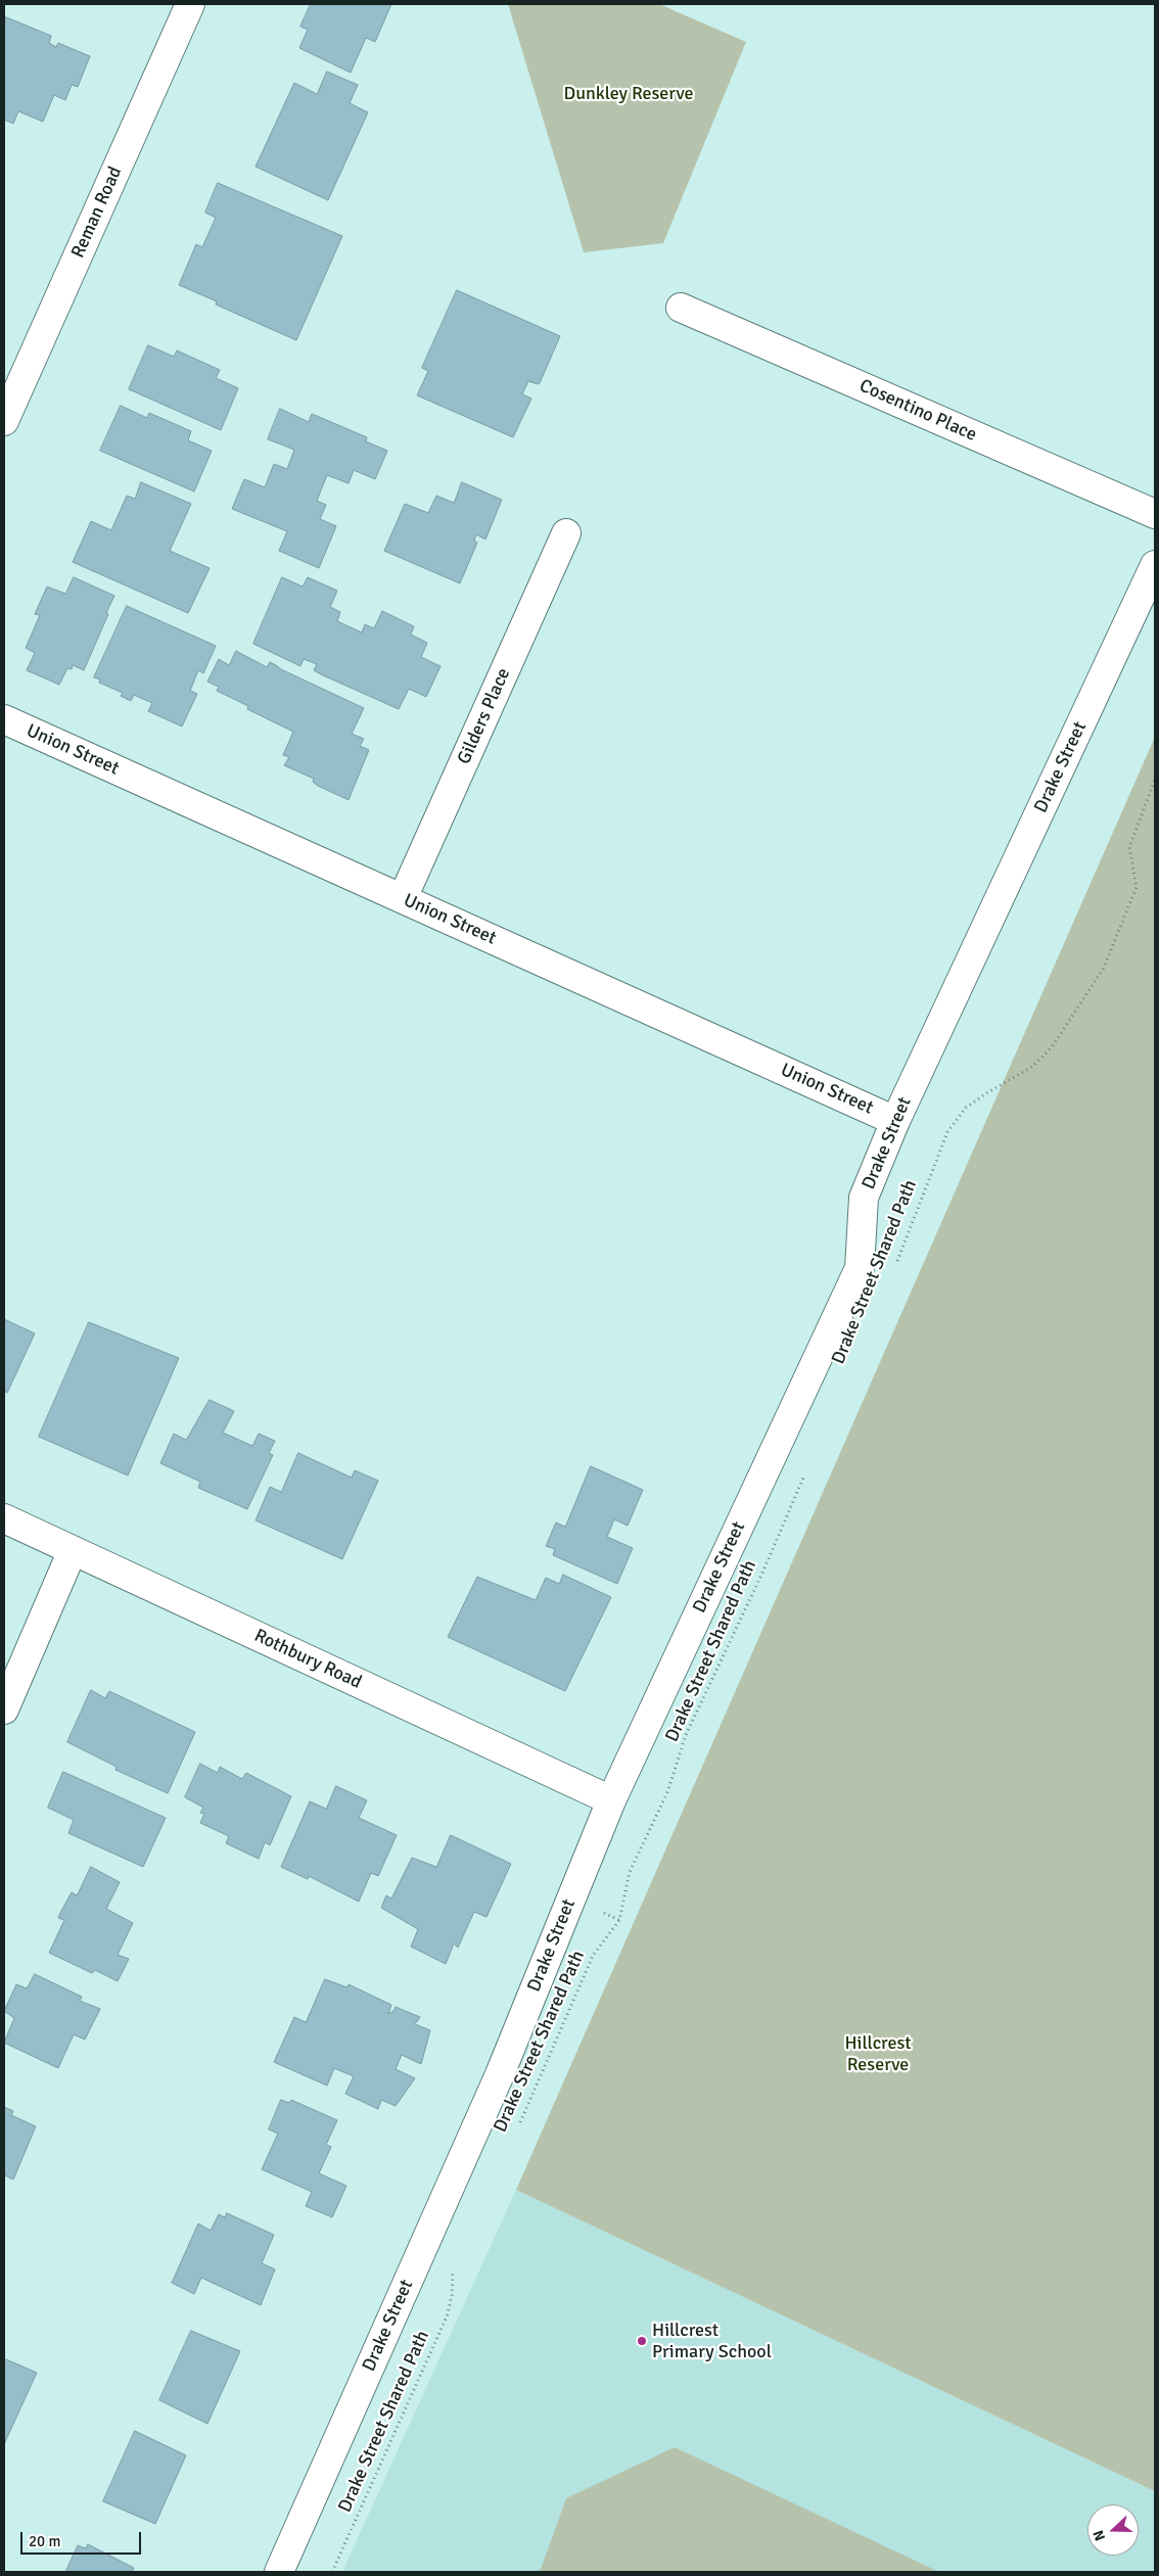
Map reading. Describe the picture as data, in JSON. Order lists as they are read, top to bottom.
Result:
{
  "streets": {
    "street": [
      "Reman Road",
      "Cosentino Place",
      "Gilders Place",
      "Union Street",
      "Drake Street",
      "Rothbury Road"
    ],
    "path": ["Drake Street Shared Path"]
  },
  "crossings": [
    ["Gilders Place", "Union Street"],
    ["Union Street", "Drake Street"],
    ["Drake Street", "Rothbury Road"]
  ],
  "parks": ["Dunkley Reserve", "Hillcrest Reserve"],
  "places": ["Hillcrest Primary School"],
  "scale_bar": "20 m",
  "north": "left"
}
